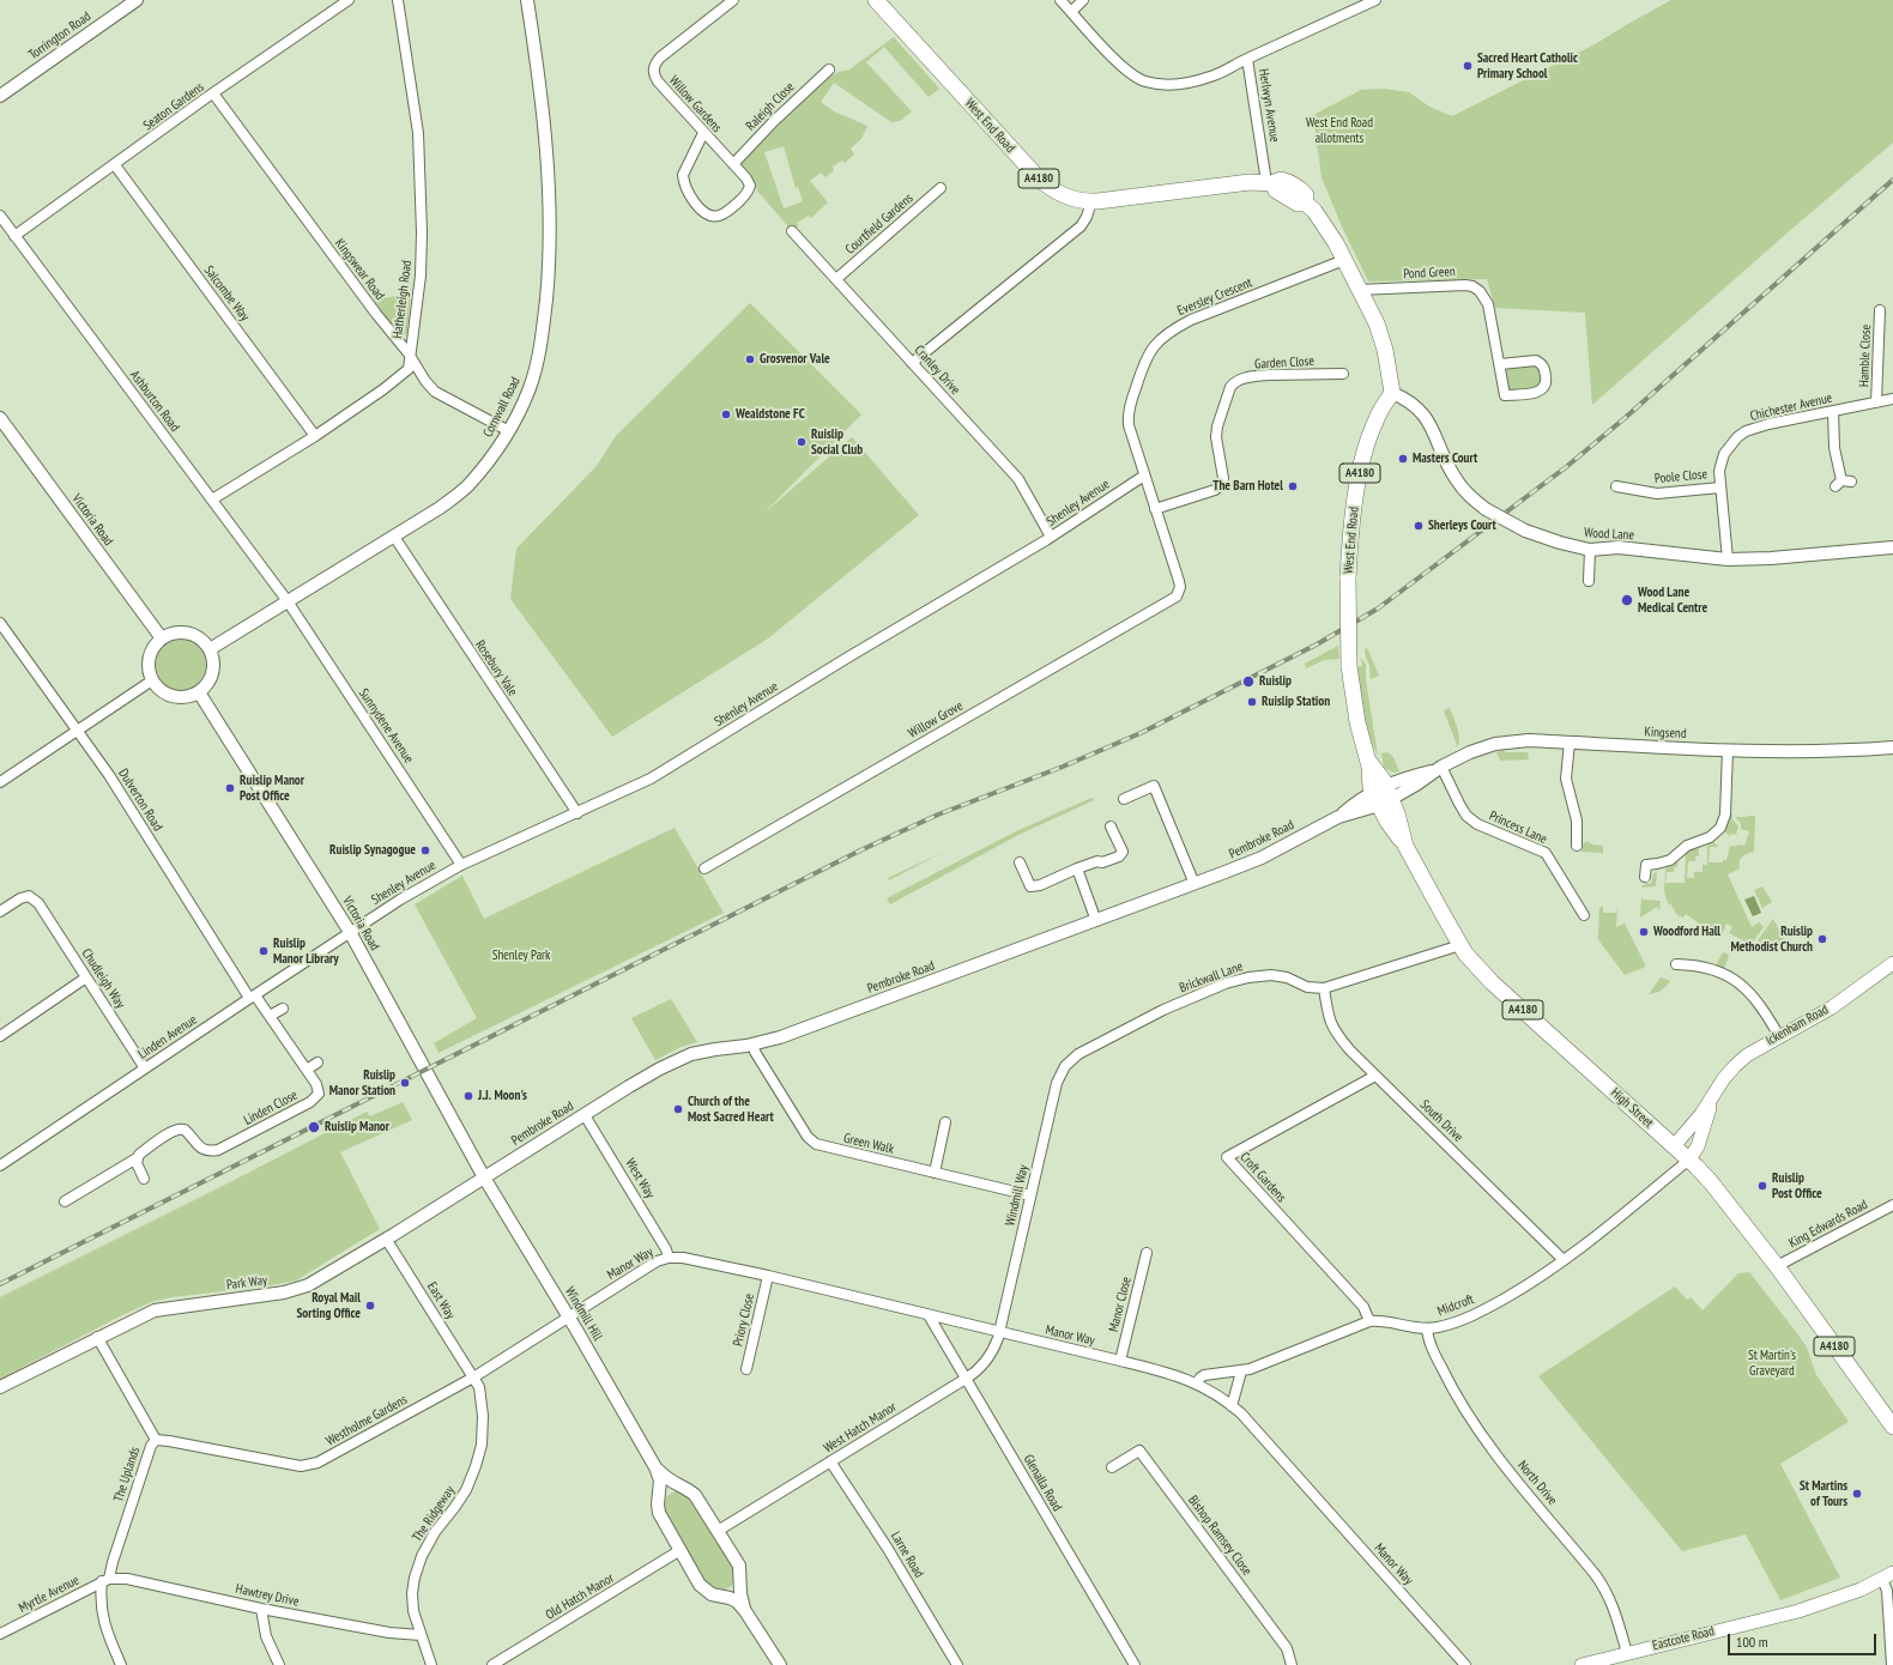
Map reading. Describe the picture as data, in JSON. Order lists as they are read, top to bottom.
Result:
{
  "streets": {
    "main road": [
      "West End Road",
      "A4180",
      "Ickenham Road",
      "High Street",
      "Eastcote Road"
    ],
    "street": [
      "Torrington Road",
      "Willow Gardens",
      "Herlwyn Avenue",
      "Seaton Gardens",
      "Raleigh Close",
      "Courtfield Gardens",
      "Kingswear Road",
      "Pond Green",
      "Salcombe Way",
      "Eversley Crescent",
      "Hatherleigh Road",
      "Hamble Close",
      "Garden Close",
      "Cranley Drive",
      "Ashburton Road",
      "Cornwall Road",
      "Chichester Avenue",
      "Poole Close",
      "Shenley Avenue",
      "Victoria Road",
      "Wood Lane",
      "Rosebury Vale",
      "Willow Grove",
      "Sunnydene Avenue",
      "Kingsend",
      "Dulverton Road",
      "Princess Lane",
      "Pembroke Road",
      "Brickwall Lane",
      "Chudleigh Way",
      "Linden Avenue",
      "Linden Close",
      "South Drive",
      "Green Walk",
      "Croft Gardens",
      "West Way",
      "Windmill Way",
      "King Edwards Road",
      "Manor Way",
      "Park Way",
      "East Way",
      "Manor Close",
      "Midcroft",
      "Windmill Hill",
      "Priory Close",
      "Westholme Gardens",
      "West Hatch Manor",
      "The Uplands",
      "Glenalla Road",
      "North Drive",
      "The Ridgeway",
      "Bishop Ramsey Close",
      "Larne Road",
      "Myrtle Avenue",
      "Hawtrey Drive",
      "Old Hatch Manor"
    ]
  },
  "crossings": [
    ["Willow Gardens", "Raleigh Close"],
    ["Herlwyn Avenue", "West End Road"],
    ["Seaton Gardens", "Kingswear Road"],
    ["Seaton Gardens", "Salcombe Way"],
    ["Seaton Gardens", "Ashburton Road"],
    ["West End Road", "Wood Lane"],
    ["West End Road", "Kingsend"],
    ["West End Road", "Pembroke Road"],
    ["West End Road", "High Street"],
    ["Courtfield Gardens", "Cranley Drive"],
    ["Kingswear Road", "Hatherleigh Road"],
    ["Kingswear Road", "Cornwall Road"],
    ["Salcombe Way", "Hatherleigh Road"],
    ["Eversley Crescent", "Garden Close"],
    ["Eversley Crescent", "Shenley Avenue"],
    ["Eversley Crescent", "Willow Grove"],
    ["Hatherleigh Road", "Ashburton Road"],
    ["Hamble Close", "Chichester Avenue"],
    ["Cranley Drive", "Shenley Avenue"],
    ["Ashburton Road", "Cornwall Road"],
    ["Ashburton Road", "Sunnydene Avenue"],
    ["Cornwall Road", "Victoria Road"],
    ["Cornwall Road", "Rosebury Vale"],
    ["Cornwall Road", "Sunnydene Avenue"],
    ["Chichester Avenue", "Poole Close"],
    ["Chichester Avenue", "Wood Lane"],
    ["Shenley Avenue", "Victoria Road"],
    ["Shenley Avenue", "Rosebury Vale"],
    ["Shenley Avenue", "Sunnydene Avenue"],
    ["Shenley Avenue", "Linden Avenue"],
    ["Victoria Road", "Pembroke Road"],
    ["Victoria Road", "Linden Avenue"],
    ["Victoria Road", "Park Way"],
    ["Victoria Road", "Windmill Hill"],
    ["Kingsend", "Princess Lane"],
    ["Kingsend", "Pembroke Road"],
    ["Kingsend", "High Street"],
    ["Dulverton Road", "Linden Avenue"],
    ["Dulverton Road", "Linden Close"],
    ["Pembroke Road", "High Street"],
    ["Pembroke Road", "Green Walk"],
    ["Pembroke Road", "West Way"],
    ["Pembroke Road", "Park Way"],
    ["Pembroke Road", "Windmill Hill"],
    ["Brickwall Lane", "High Street"],
    ["Brickwall Lane", "South Drive"],
    ["Brickwall Lane", "Windmill Way"],
    ["Chudleigh Way", "Linden Avenue"],
    ["Ickenham Road", "High Street"],
    ["Ickenham Road", "Midcroft"],
    ["Linden Avenue", "Linden Close"],
    ["High Street", "King Edwards Road"],
    ["High Street", "Midcroft"],
    ["South Drive", "Croft Gardens"],
    ["South Drive", "Midcroft"],
    ["Green Walk", "Windmill Way"],
    ["Croft Gardens", "Midcroft"],
    ["West Way", "Manor Way"],
    ["Windmill Way", "Manor Way"],
    ["Windmill Way", "West Hatch Manor"],
    ["Manor Way", "Manor Close"],
    ["Manor Way", "Midcroft"],
    ["Manor Way", "Windmill Hill"],
    ["Manor Way", "Priory Close"],
    ["Manor Way", "Westholme Gardens"],
    ["Manor Way", "West Hatch Manor"],
    ["Manor Way", "Glenalla Road"],
    ["Park Way", "East Way"],
    ["Park Way", "Windmill Hill"],
    ["Park Way", "The Uplands"],
    ["East Way", "Westholme Gardens"],
    ["East Way", "The Ridgeway"],
    ["Midcroft", "North Drive"],
    ["Windmill Hill", "Westholme Gardens"],
    ["Windmill Hill", "West Hatch Manor"],
    ["Windmill Hill", "Old Hatch Manor"],
    ["Westholme Gardens", "The Uplands"],
    ["Westholme Gardens", "The Ridgeway"],
    ["West Hatch Manor", "Glenalla Road"],
    ["West Hatch Manor", "Larne Road"],
    ["The Uplands", "Myrtle Avenue"],
    ["The Uplands", "Hawtrey Drive"],
    ["North Drive", "Eastcote Road"],
    ["The Ridgeway", "Hawtrey Drive"],
    ["Myrtle Avenue", "Hawtrey Drive"]
  ],
  "parks": ["West End Road allotments", "Shenley Park", "St Martin's Graveyard"],
  "places": [
    "Sacred Heart Catholic Primary School",
    "Grosvenor Vale",
    "Wealdstone FC",
    "Ruislip Social Club",
    "Masters Court",
    "The Barn Hotel",
    "Sherleys Court",
    "Wood Lane Medical Centre",
    "Ruislip",
    "Ruislip Station",
    "Ruislip Manor Post Office",
    "Ruislip Synagogue",
    "Woodford Hall",
    "Ruislip Methodist Church",
    "Ruislip Manor Library",
    "Ruislip Manor Station",
    "J.J. Moon's",
    "Church of the Most Sacred Heart",
    "Ruislip Manor",
    "Ruislip Post Office",
    "Royal Mail Sorting Office",
    "St Martins of Tours"
  ],
  "scale_bar": "100 m"
}
